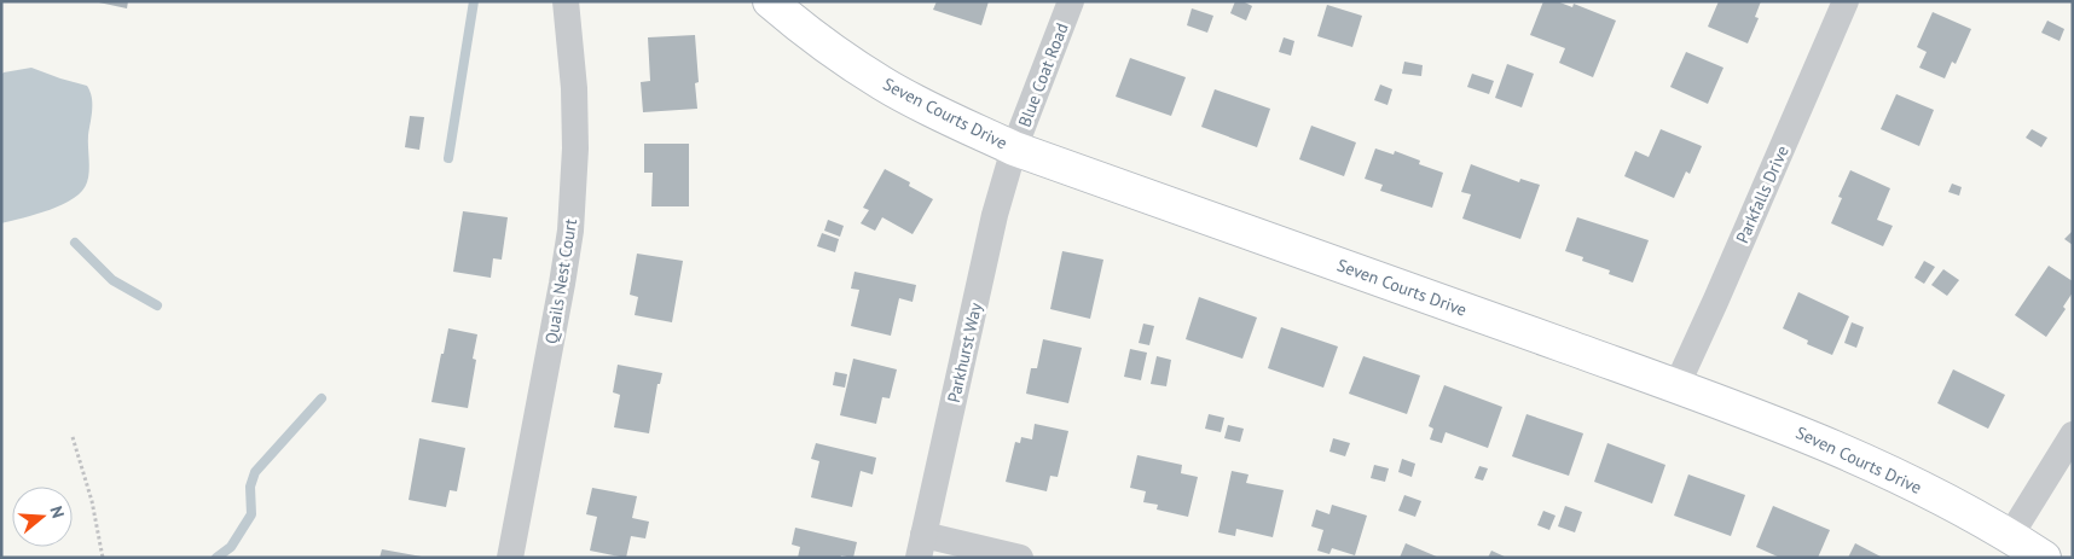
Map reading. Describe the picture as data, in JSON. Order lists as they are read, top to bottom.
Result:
{
  "streets": {
    "street": [
      "Blue Coat Road",
      "Seven Courts Drive",
      "Parkfalls Drive",
      "Quails Nest Court",
      "Parkhurst Way"
    ]
  },
  "crossings": [
    ["Blue Coat Road", "Seven Courts Drive"],
    ["Blue Coat Road", "Parkhurst Way"],
    ["Seven Courts Drive", "Parkfalls Drive"],
    ["Seven Courts Drive", "Parkhurst Way"]
  ],
  "north": "right"
}
